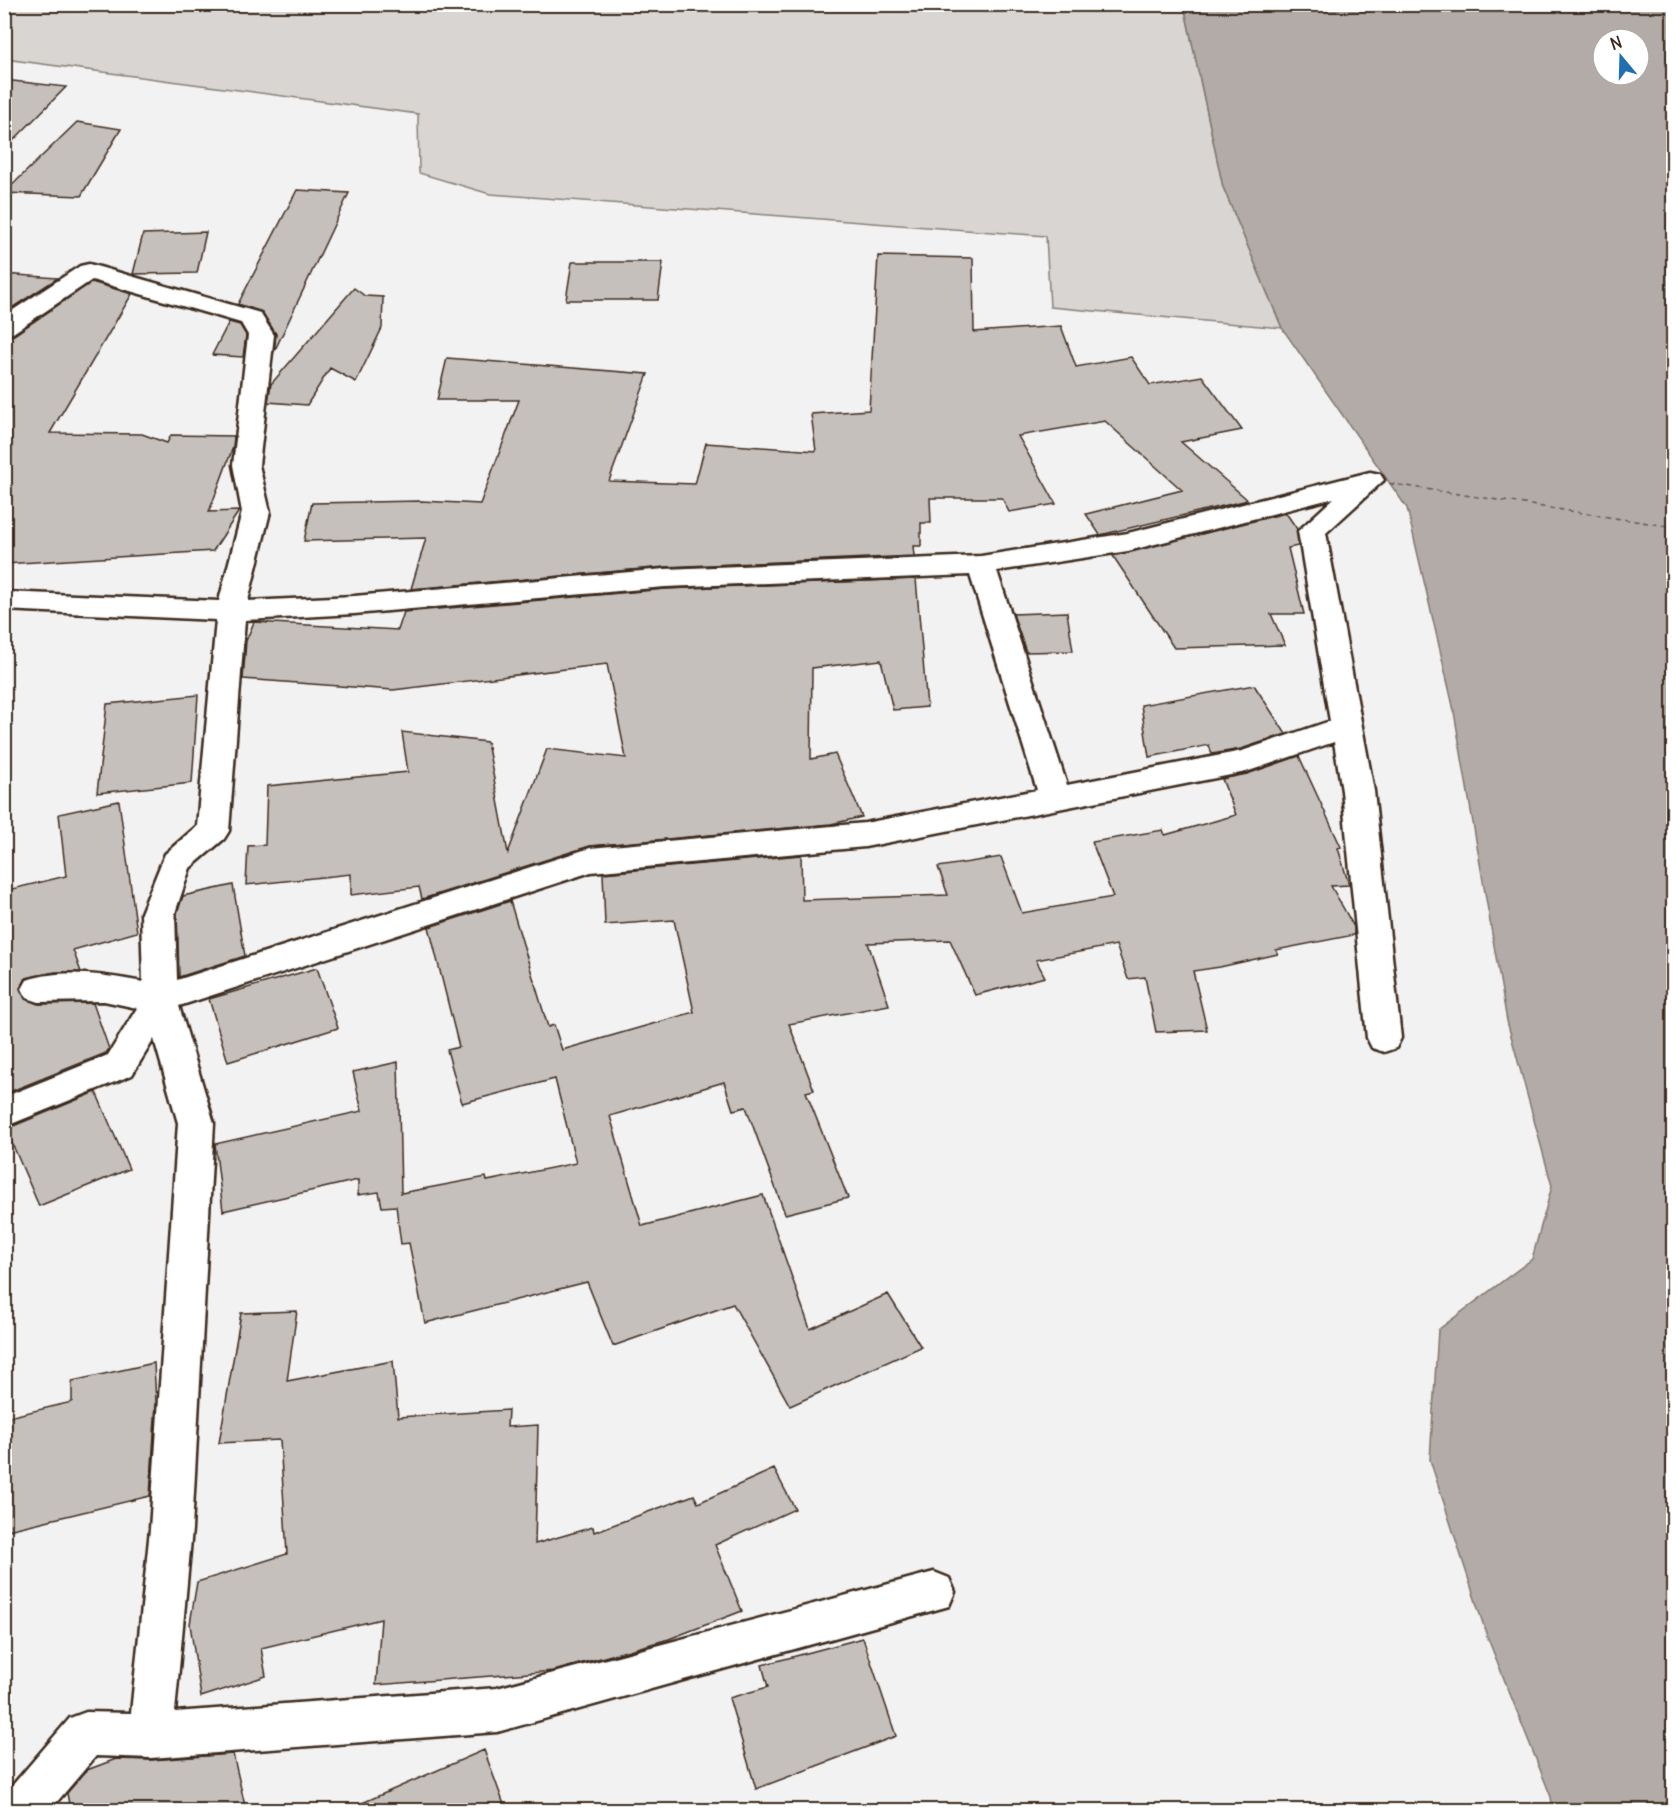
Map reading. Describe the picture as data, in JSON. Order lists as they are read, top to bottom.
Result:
{
  "north": "top"
}
